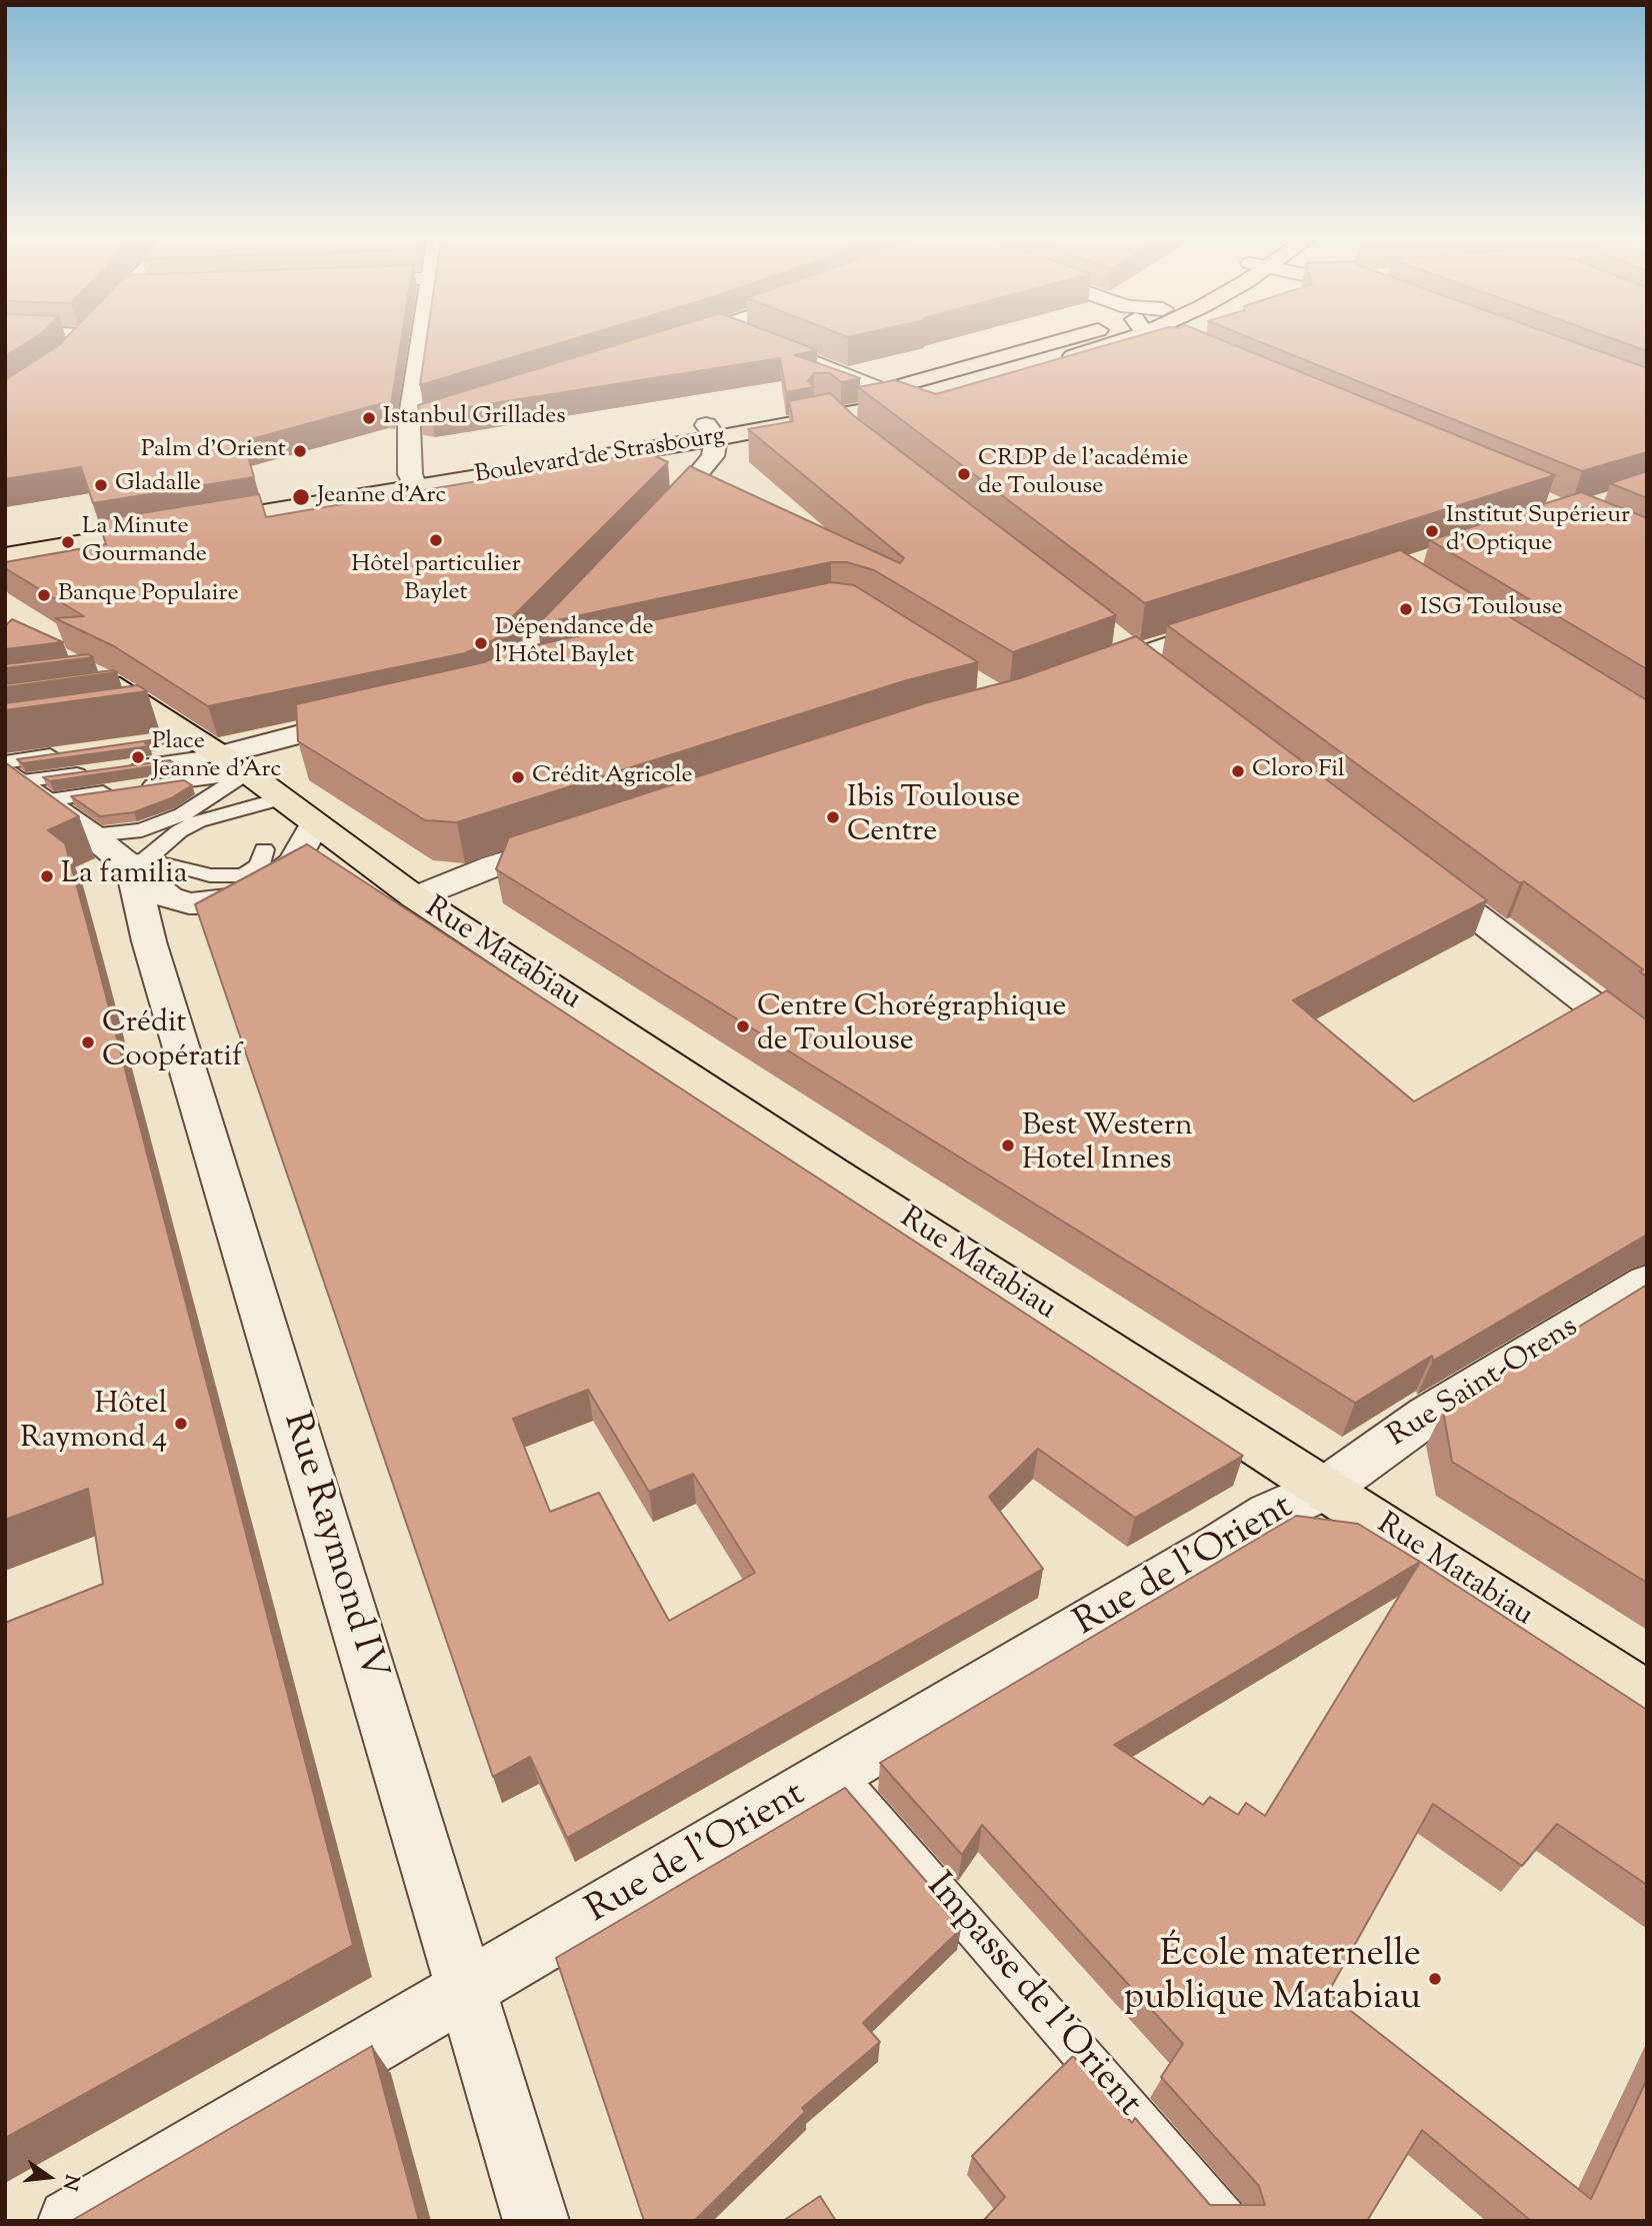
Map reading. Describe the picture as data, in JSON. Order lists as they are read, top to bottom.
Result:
{
  "streets": {
    "main road": ["Boulevard de Strasbourg", "Rue Matabiau"],
    "street": ["Rue Saint-Orens", "Rue Raymond IV", "Rue de l'Orient"],
    "lane": ["Impasse de l'Orient"]
  },
  "crossings": [
    ["Rue Matabiau", "Rue Saint-Orens"],
    ["Rue Matabiau", "Rue de l'Orient"],
    ["Rue Saint-Orens", "Rue de l'Orient"],
    ["Rue Raymond IV", "Rue de l'Orient"],
    ["Rue de l'Orient", "Impasse de l'Orient"]
  ],
  "places": [
    "Istanbul Grillades",
    "Palm d'Orient",
    "CRDP de l'académie de Toulouse",
    "Gladalle",
    "Jeanne d'Arc",
    "Institut Supérieur d'Optique",
    "Hôtel particulier Baylet",
    "La Minute Gourmande",
    "Banque Populaire",
    "ISG Toulouse",
    "Dépendance de l'Hôtel Baylet",
    "Place Jeanne d'Arc",
    "Cloro Fil",
    "Crédit Agricole",
    "Ibis Toulouse Centre",
    "La familia",
    "Centre Chorégraphique de Toulouse",
    "Crédit Coopératif",
    "Best Western Hotel Innes",
    "Hôtel Raymond 4",
    "École maternelle publique Matabiau"
  ],
  "north": "right"
}
